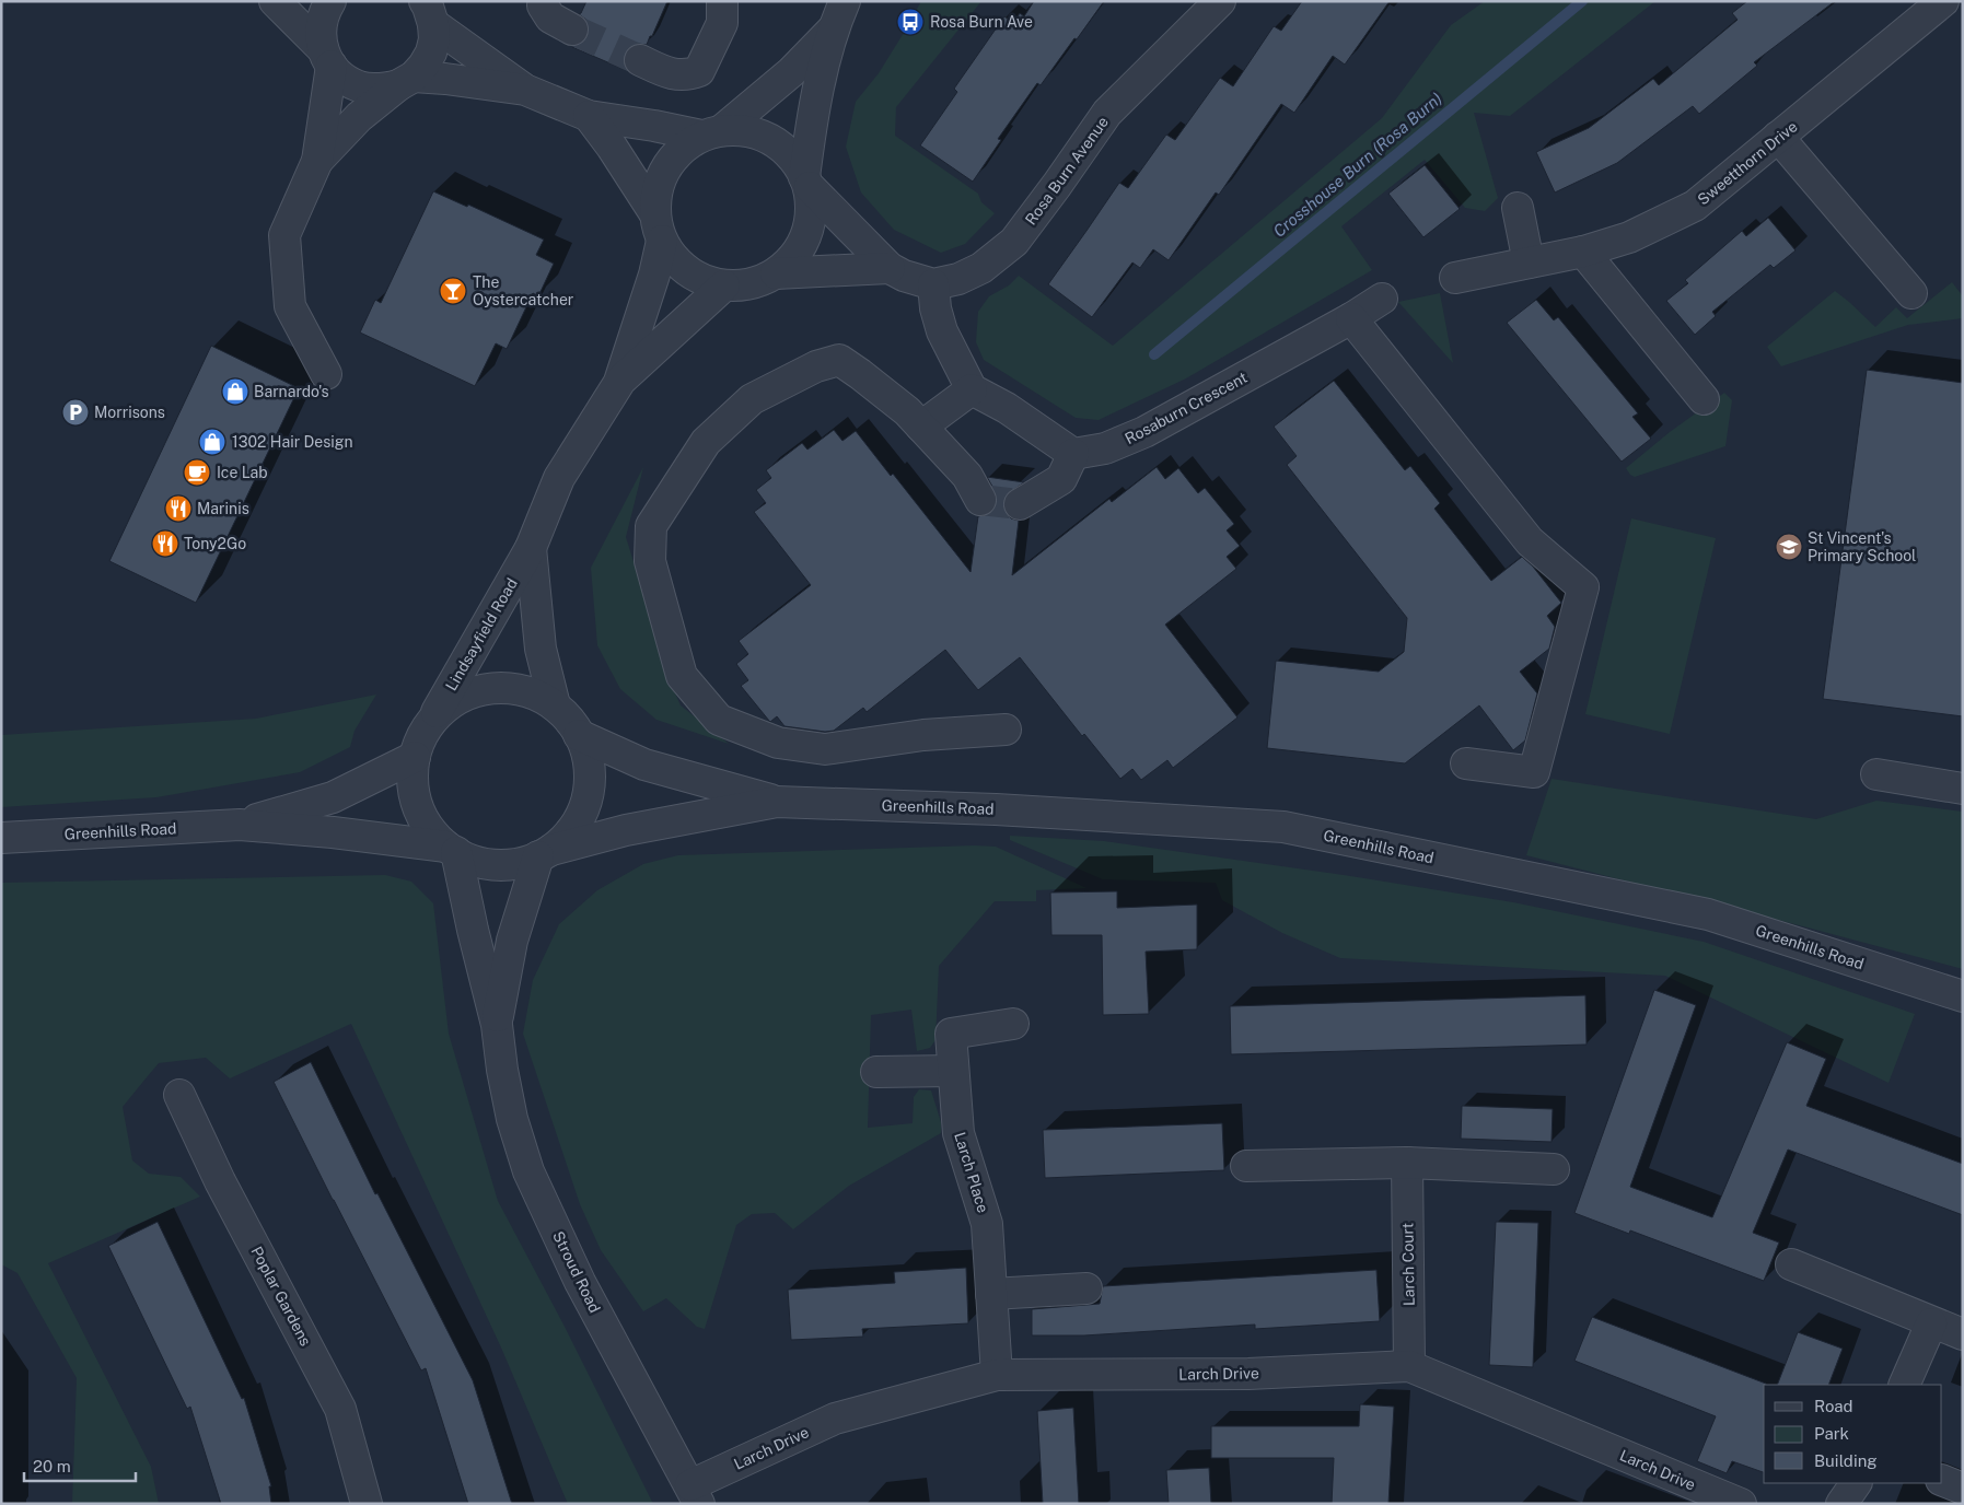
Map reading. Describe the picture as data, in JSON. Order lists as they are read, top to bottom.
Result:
{
  "streets": {
    "street": [
      "Sweetthorn Drive",
      "Rosa Burn Avenue",
      "Rosaburn Crescent",
      "Lindsayfield Road",
      "Greenhills Road",
      "Larch Place",
      "Larch Court",
      "Stroud Road",
      "Poplar Gardens",
      "Larch Drive"
    ]
  },
  "crossings": [
    ["Lindsayfield Road", "Greenhills Road"],
    ["Lindsayfield Road", "Stroud Road"],
    ["Greenhills Road", "Stroud Road"],
    ["Larch Place", "Larch Drive"],
    ["Larch Court", "Larch Drive"],
    ["Stroud Road", "Larch Drive"]
  ],
  "water": ["Crosshouse Burn (Rosa Burn)"],
  "places": {
    "bus stop": ["Rosa Burn Ave"],
    "bar": ["The Oystercatcher"],
    "shop": ["Barnardo's", "1302 Hair Design"],
    "parking": ["Morrisons"],
    "cafe": ["Ice Lab"],
    "restaurant": ["Marinis", "Tony2Go"],
    "school or university": ["St Vincent's Primary School"]
  },
  "legend": ["Road", "Park", "Building"],
  "scale_bar": "20 m"
}
